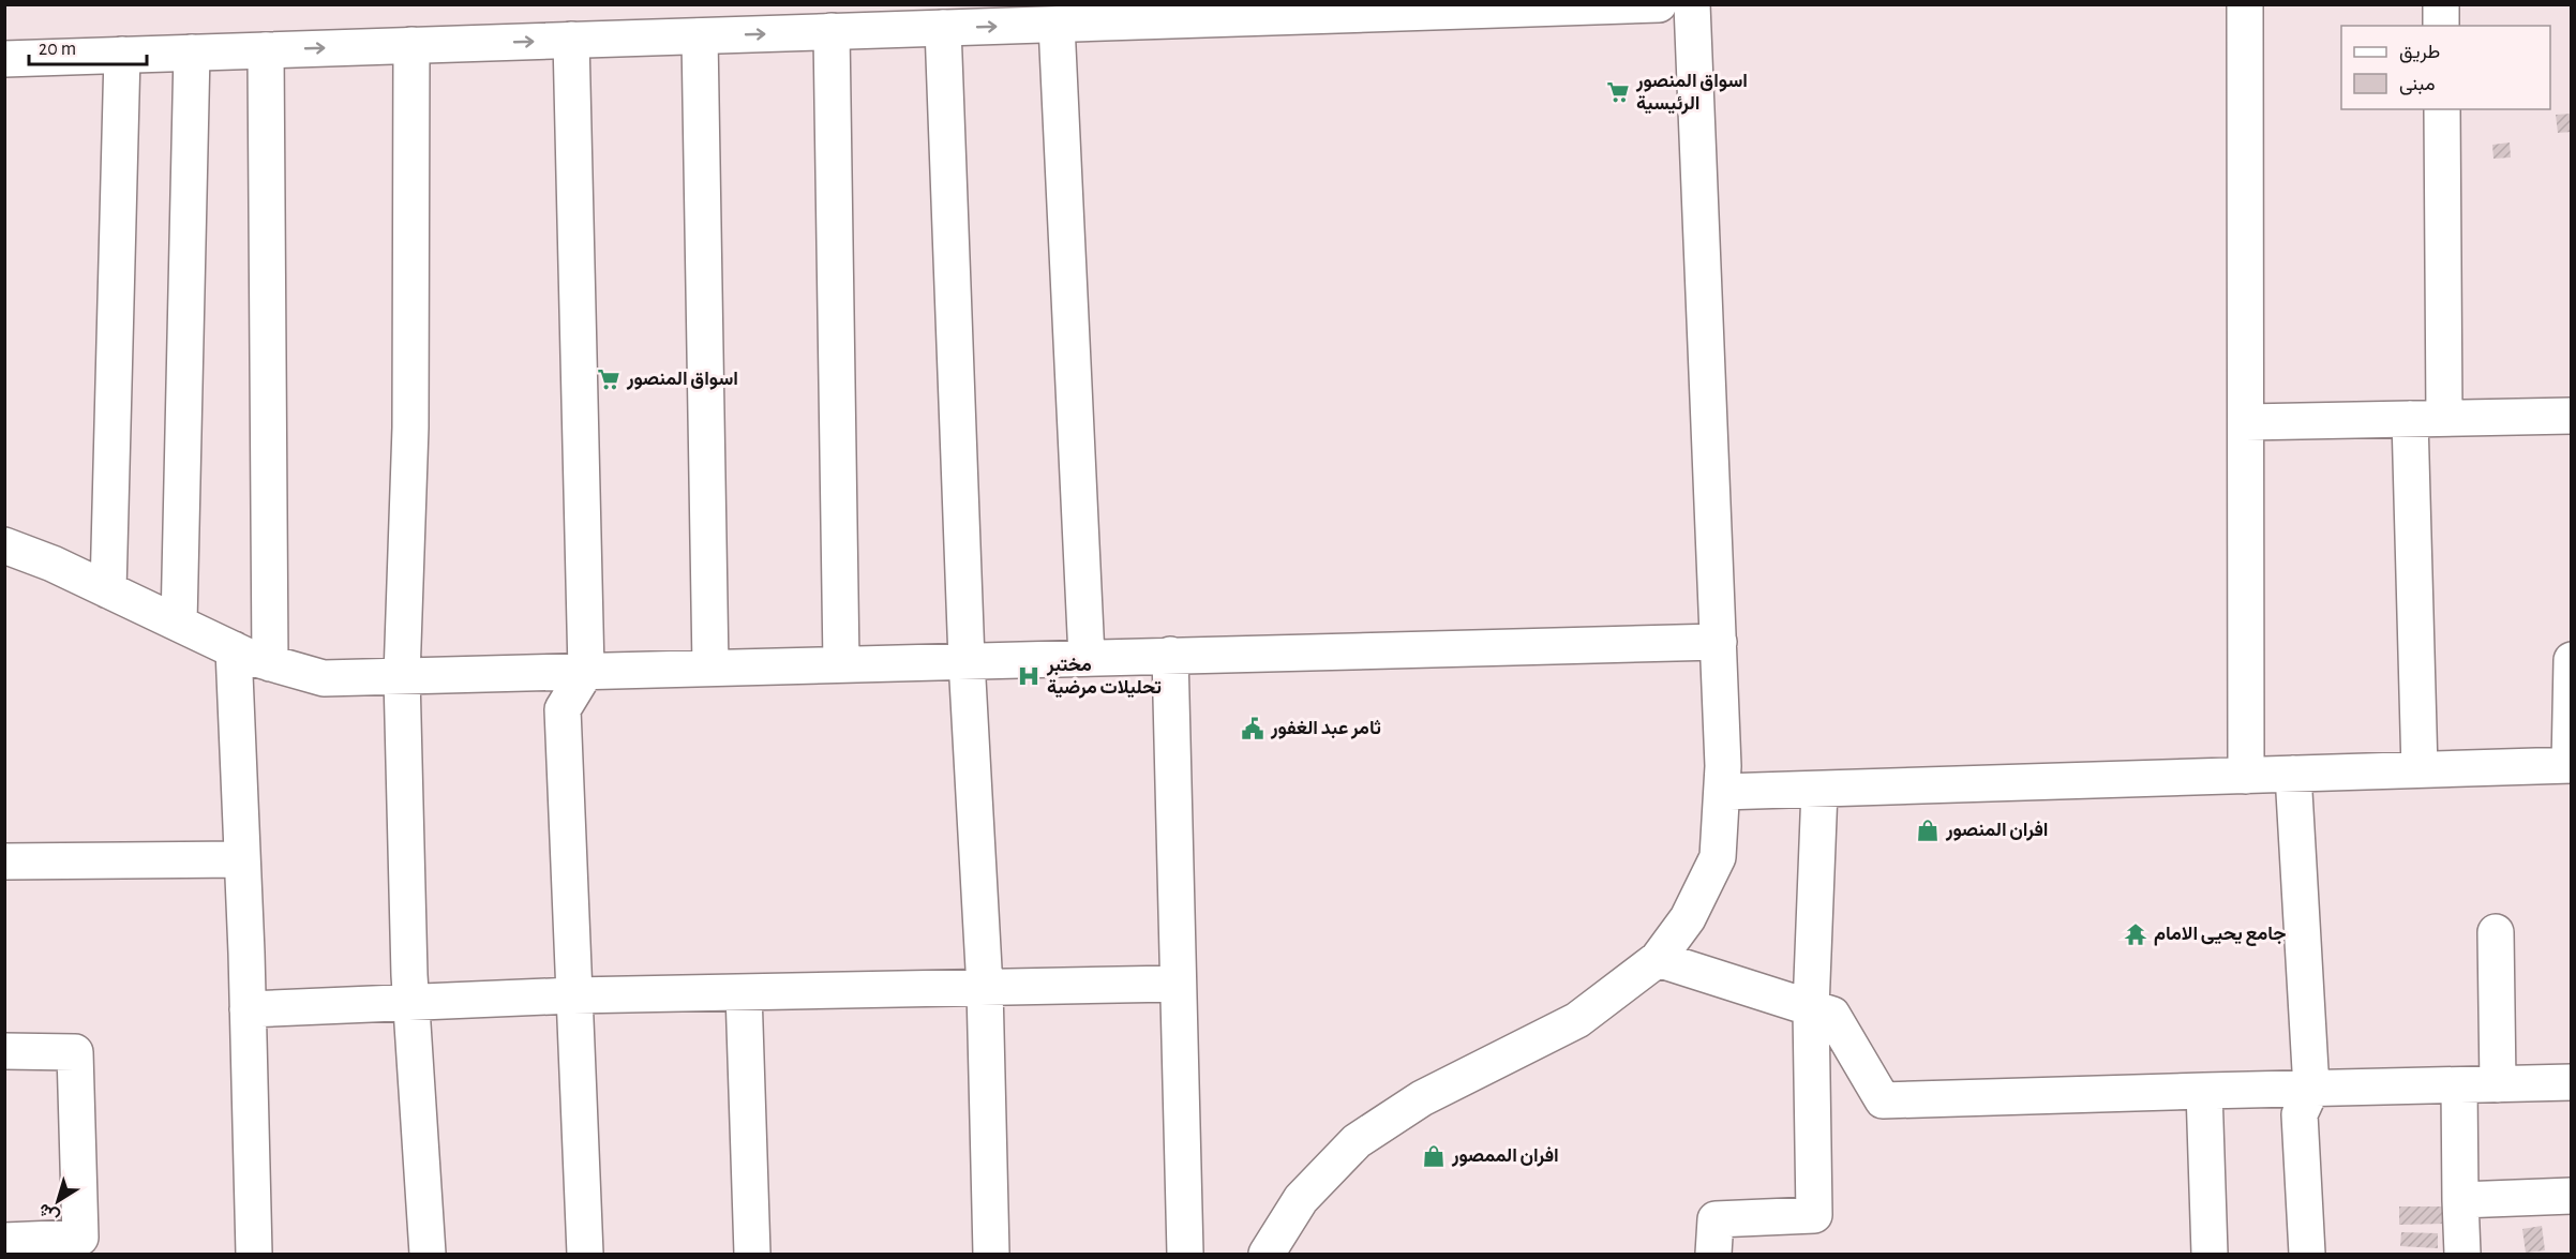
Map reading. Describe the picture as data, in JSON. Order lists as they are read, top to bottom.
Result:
{
  "places": {
    "supermarket": ["اسواق المنصور الرئيسية", "اسواق المنصور"],
    "hospital": ["مختبر تحليلات مرضية"],
    "public building": ["ثامر عبد الغفور"],
    "shop": ["افران المنصور", "افران الممصور"],
    "temple": ["جامع يحيى الامام"]
  },
  "legend": ["طريق", "مبنى"],
  "scale_bar": "20 m",
  "north": "bottom left"
}
